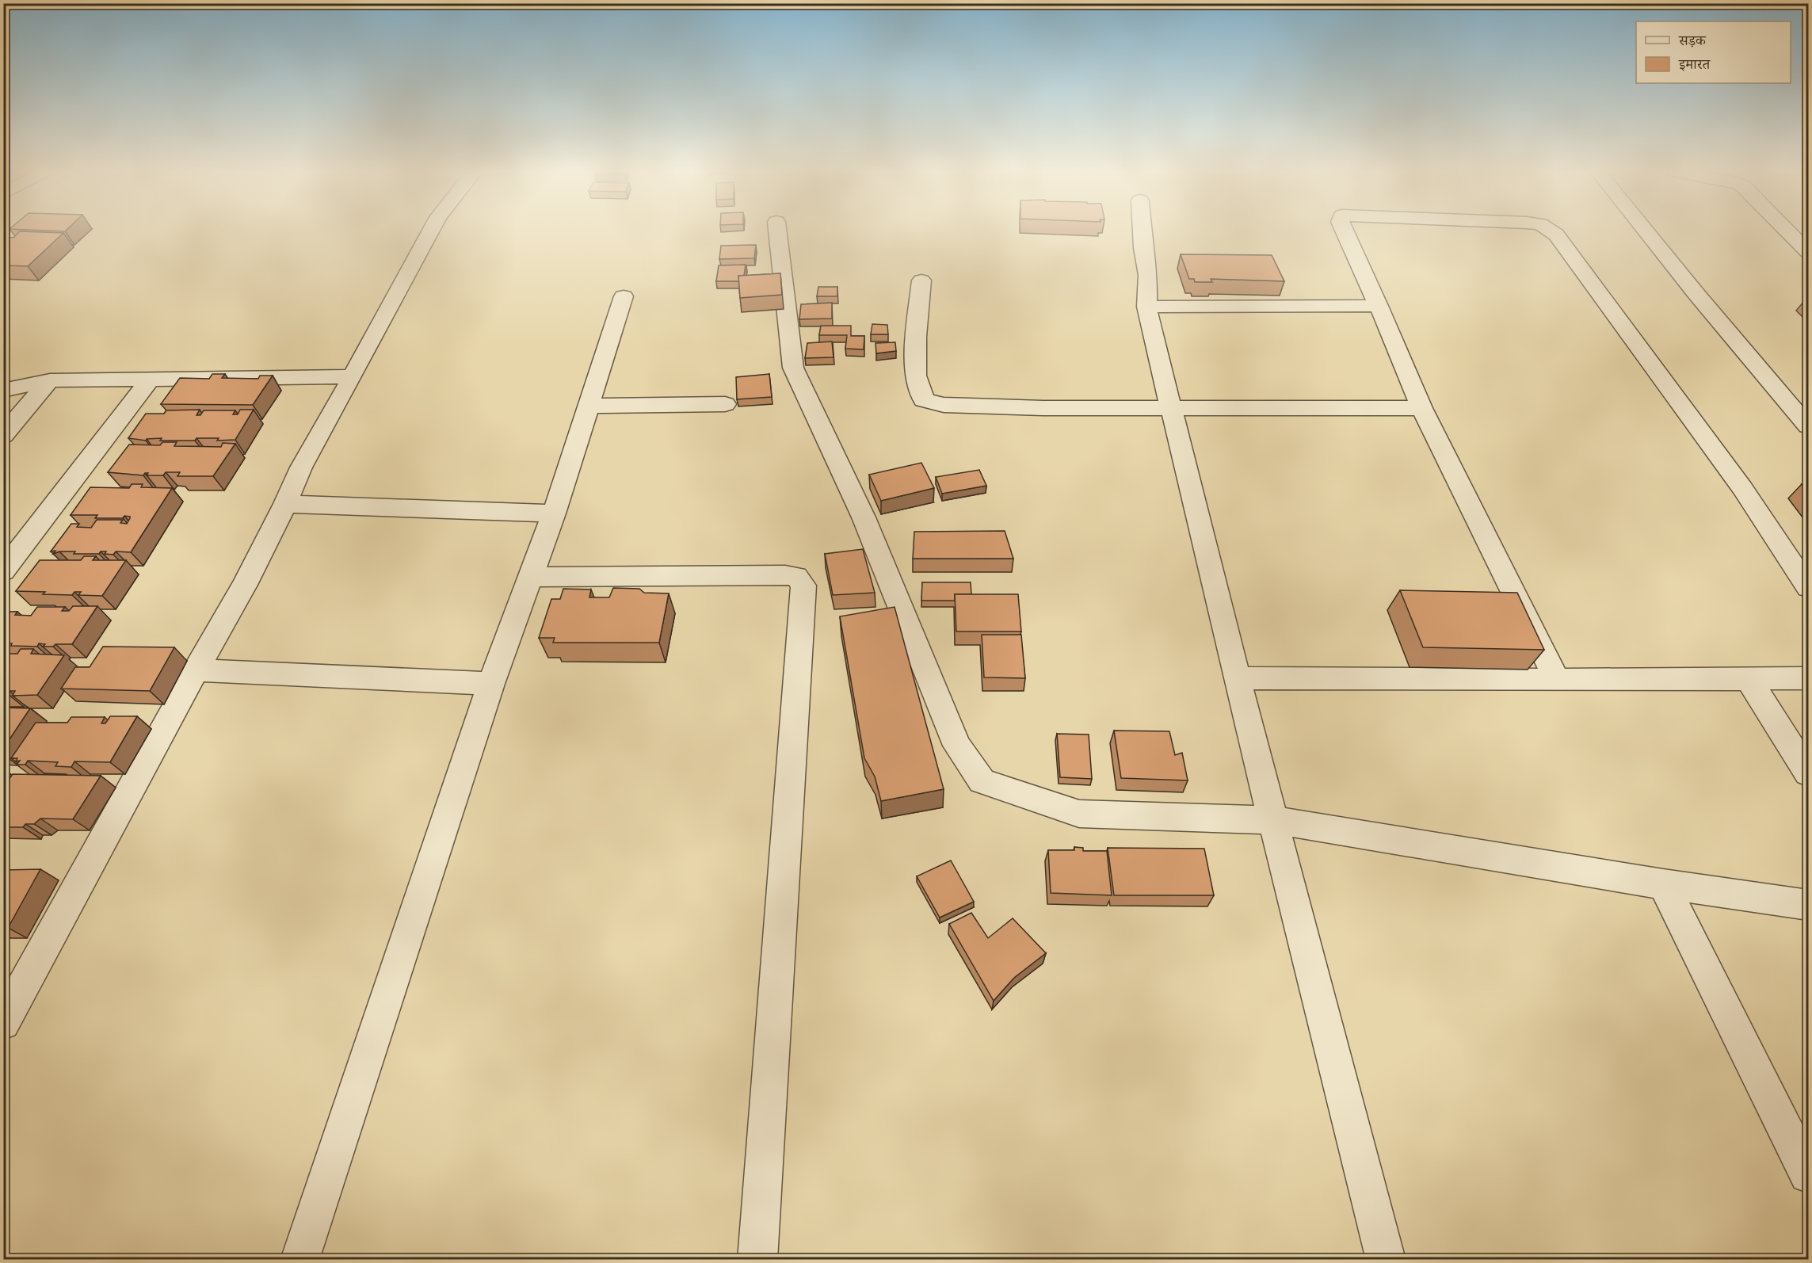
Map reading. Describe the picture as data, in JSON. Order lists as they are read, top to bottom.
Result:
{
  "legend": ["सड़क", "इमारत"]
}
